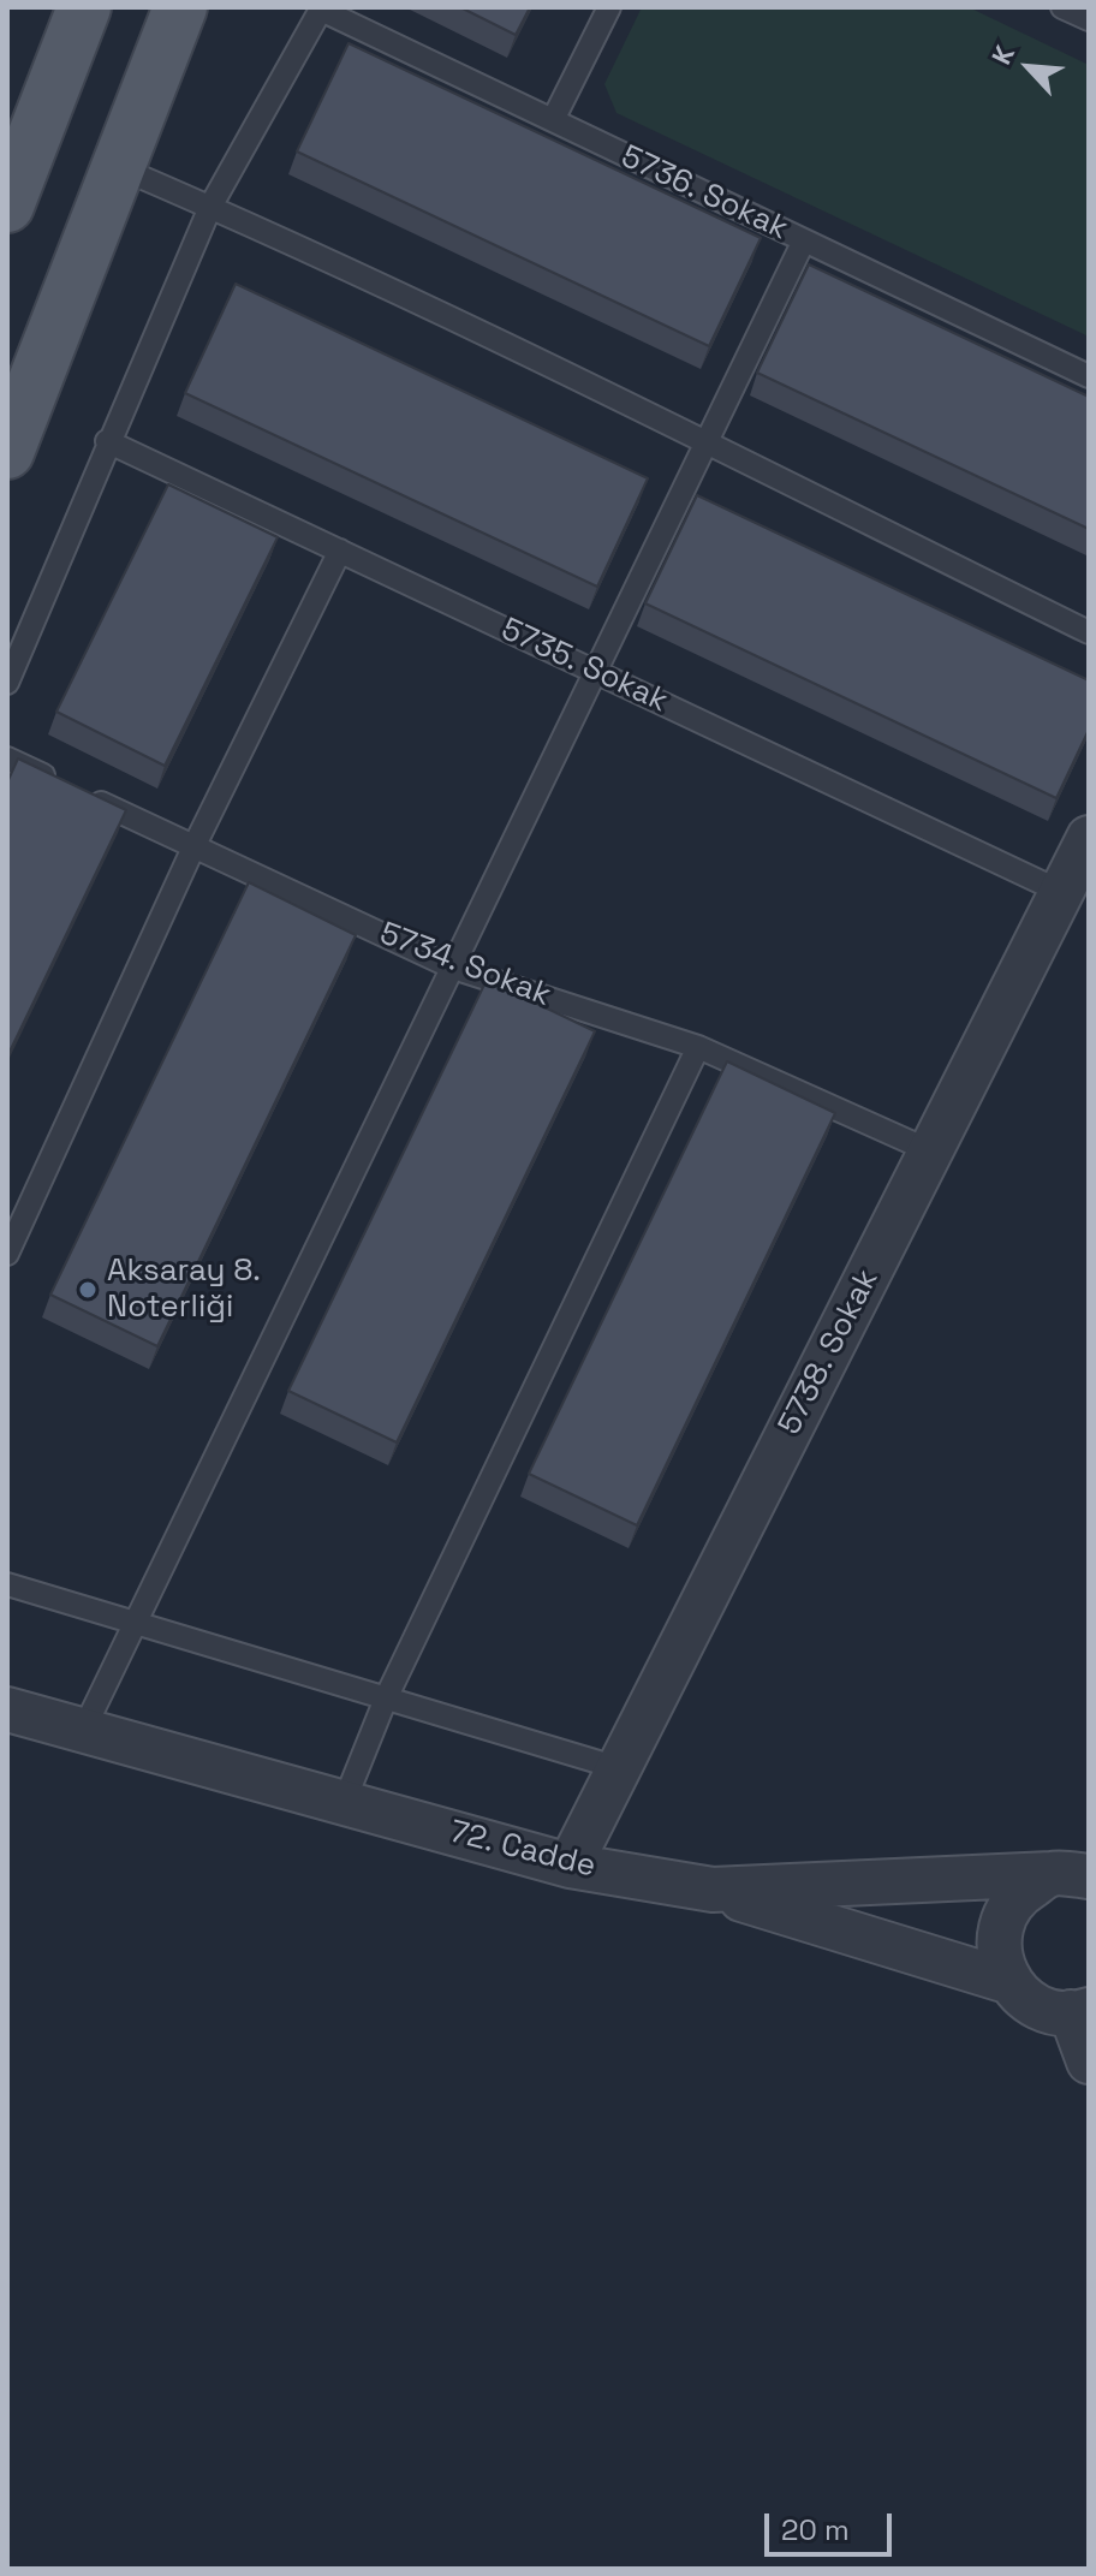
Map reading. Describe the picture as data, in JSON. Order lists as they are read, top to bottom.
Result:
{
  "streets": {
    "street": ["5738. Sokak", "72. Cadde"],
    "lane": ["5736. Sokak", "5735. Sokak", "5734. Sokak"]
  },
  "crossings": [
    ["5735. Sokak", "5738. Sokak"],
    ["5734. Sokak", "5738. Sokak"],
    ["5738. Sokak", "72. Cadde"]
  ],
  "places": ["Aksaray 8. Noterliği"],
  "scale_bar": "20 m",
  "north": "top left"
}
